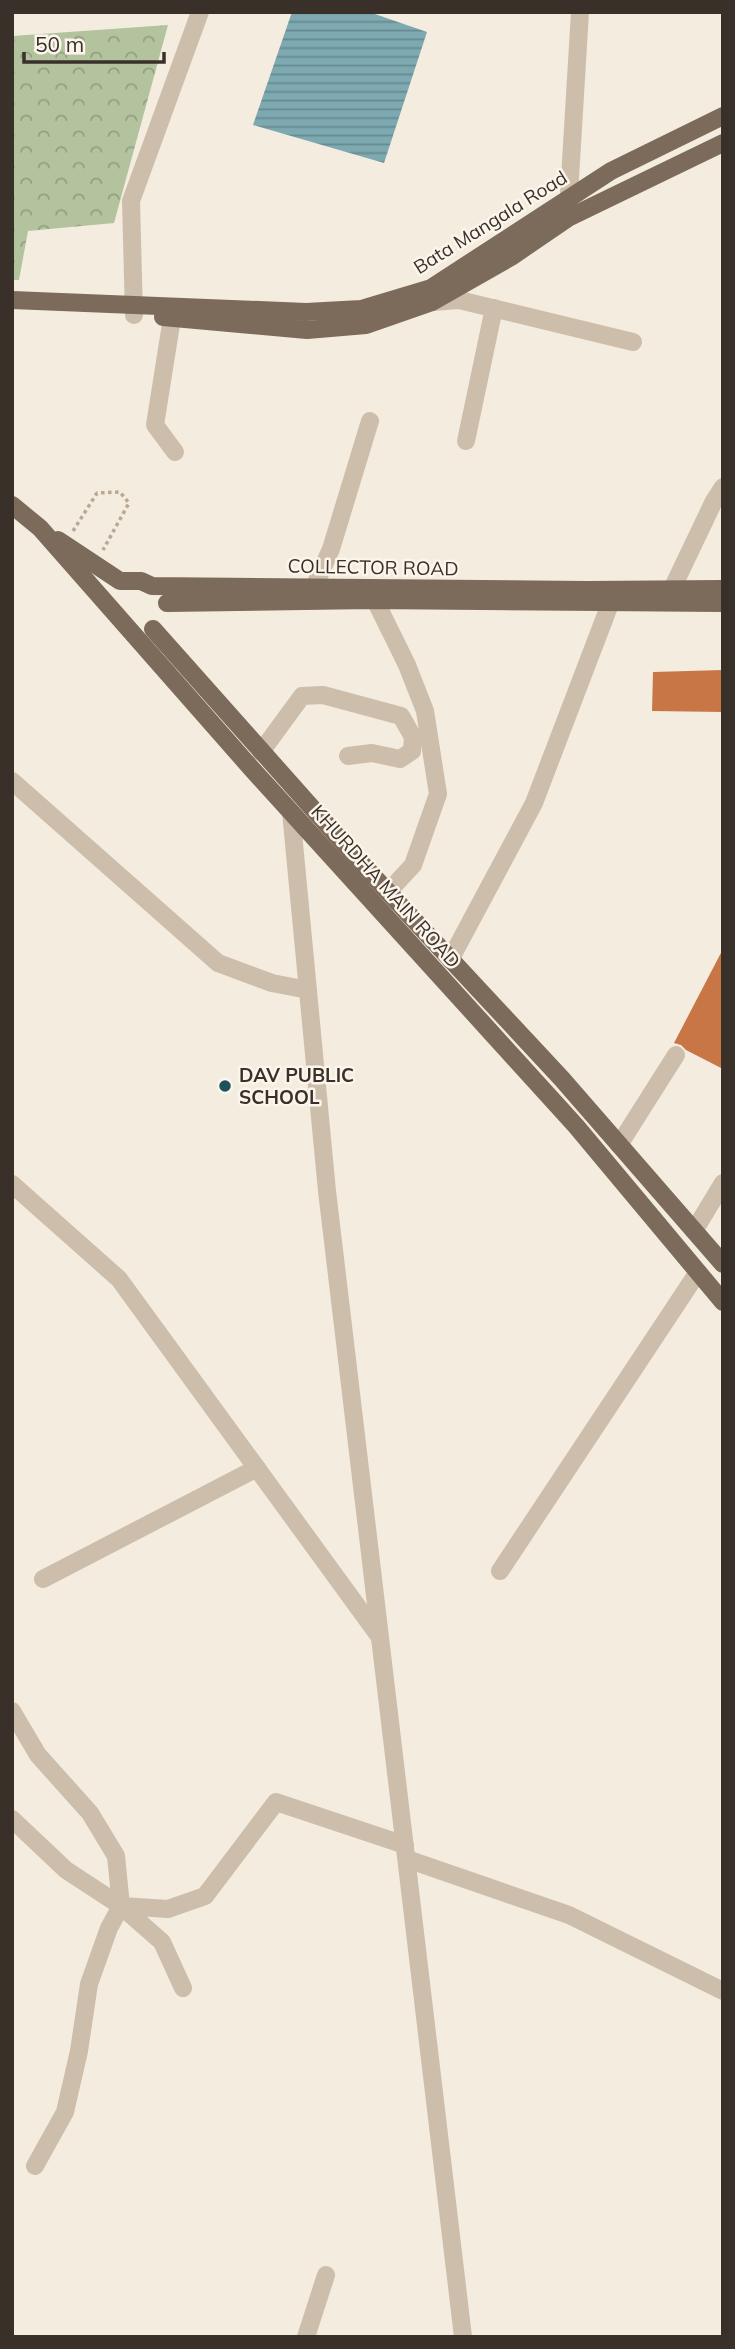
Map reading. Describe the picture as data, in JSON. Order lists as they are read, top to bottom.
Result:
{
  "streets": {
    "main road": ["Bata Mangala Road", "COLLECTOR ROAD", "KHURDHA MAIN ROAD"]
  },
  "crossings": [
    ["COLLECTOR ROAD", "KHURDHA MAIN ROAD"]
  ],
  "places": ["DAV PUBLIC SCHOOL"],
  "scale_bar": "50 m"
}
